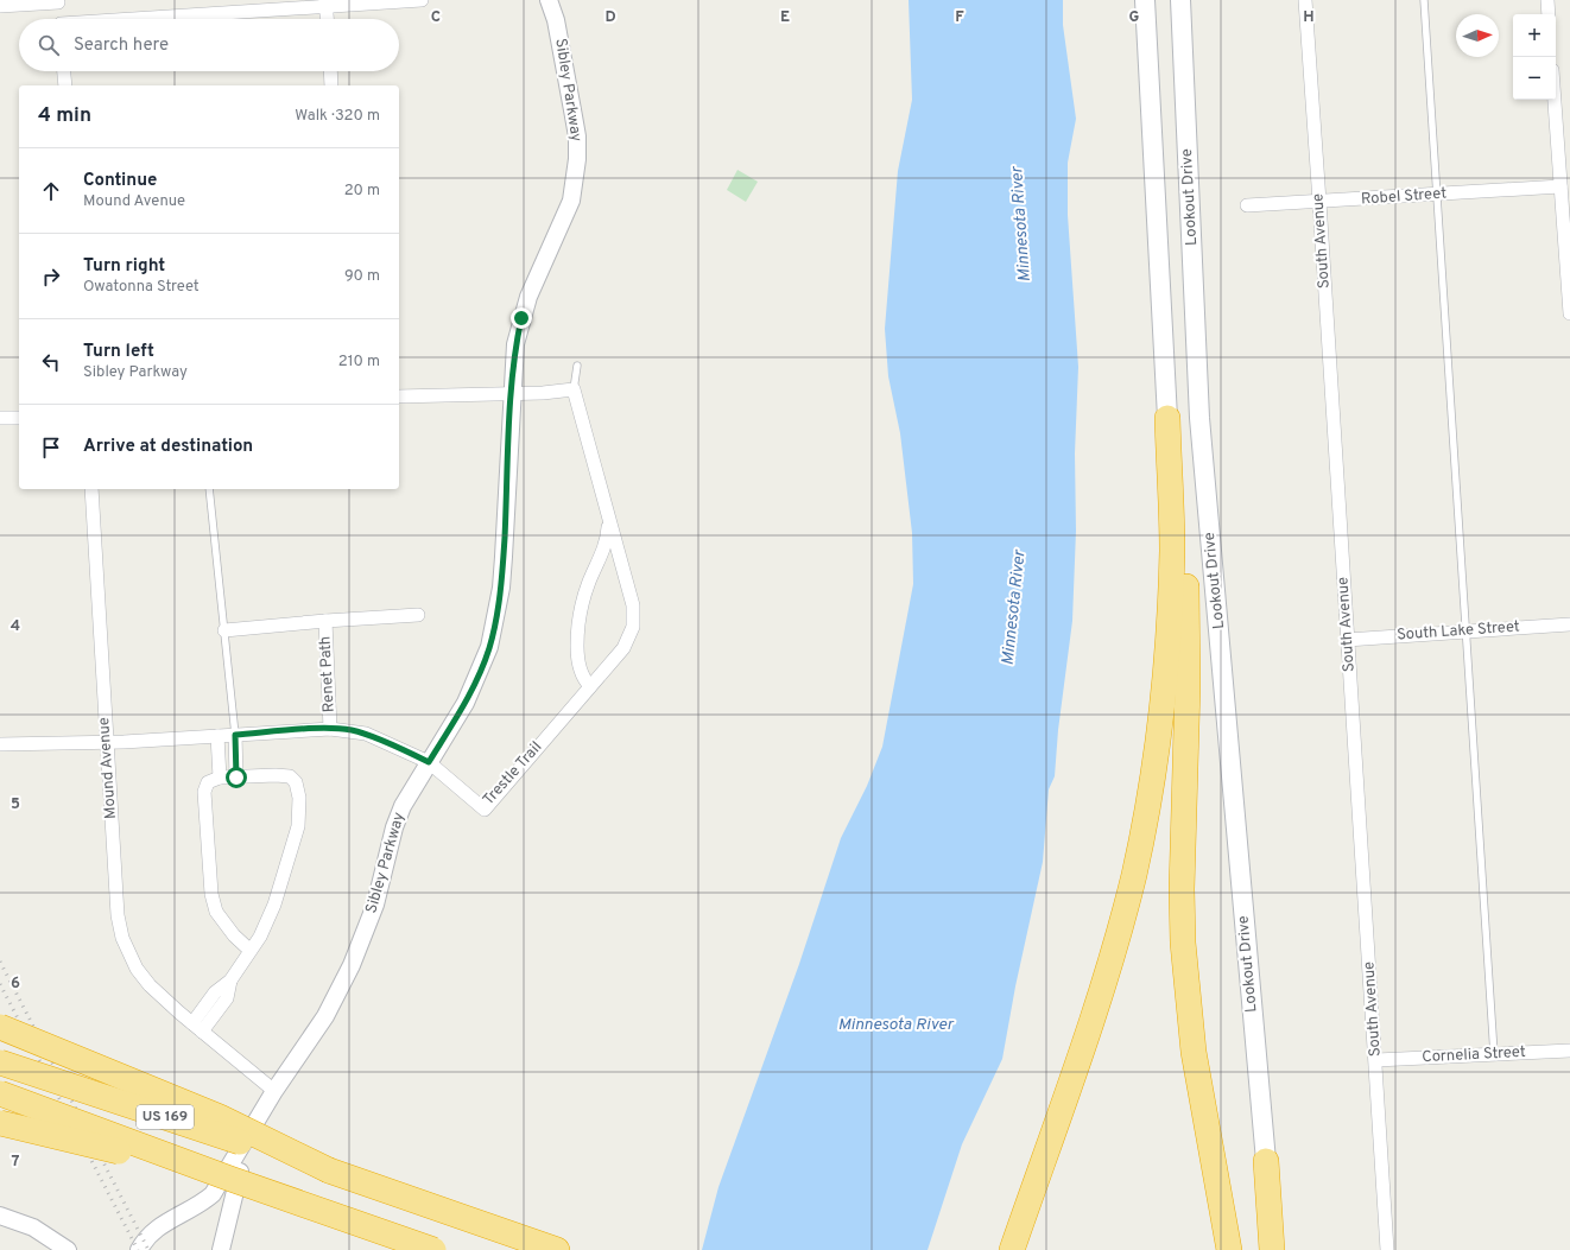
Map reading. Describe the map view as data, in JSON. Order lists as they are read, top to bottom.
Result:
{
  "streets": {
    "highway": ["US 169"],
    "main road": ["Lookout Drive"],
    "street": [
      "Sibley Parkway",
      "Robel Street",
      "South Avenue",
      "South Lake Street",
      "Renet Path",
      "Mound Avenue",
      "Trestle Trail",
      "Cornelia Street"
    ]
  },
  "crossings": [
    ["Sibley Parkway", "Mound Avenue"],
    ["Sibley Parkway", "Trestle Trail"],
    ["Robel Street", "South Avenue"],
    ["South Avenue", "South Lake Street"],
    ["South Avenue", "Cornelia Street"]
  ],
  "water": ["Minnesota River"],
  "north": "right",
  "page": {
    "map_buttons": ["+", "−"],
    "search": "Search here",
    "heading": ["4 min", "Walk · 320 m"],
    "list": [
      ["Continue", "Mound Avenue", "20 m"],
      ["Turn right", "Owatonna Street", "90 m"],
      ["Turn left", "Sibley Parkway", "210 m"],
      "Arrive at destination"
    ]
  },
  "grid": {
    "columns": [
      "C",
      "D",
      "E",
      "F",
      "G",
      "H"
    ],
    "rows": [
      "4",
      "5",
      "6",
      "7"
    ]
  }
}
